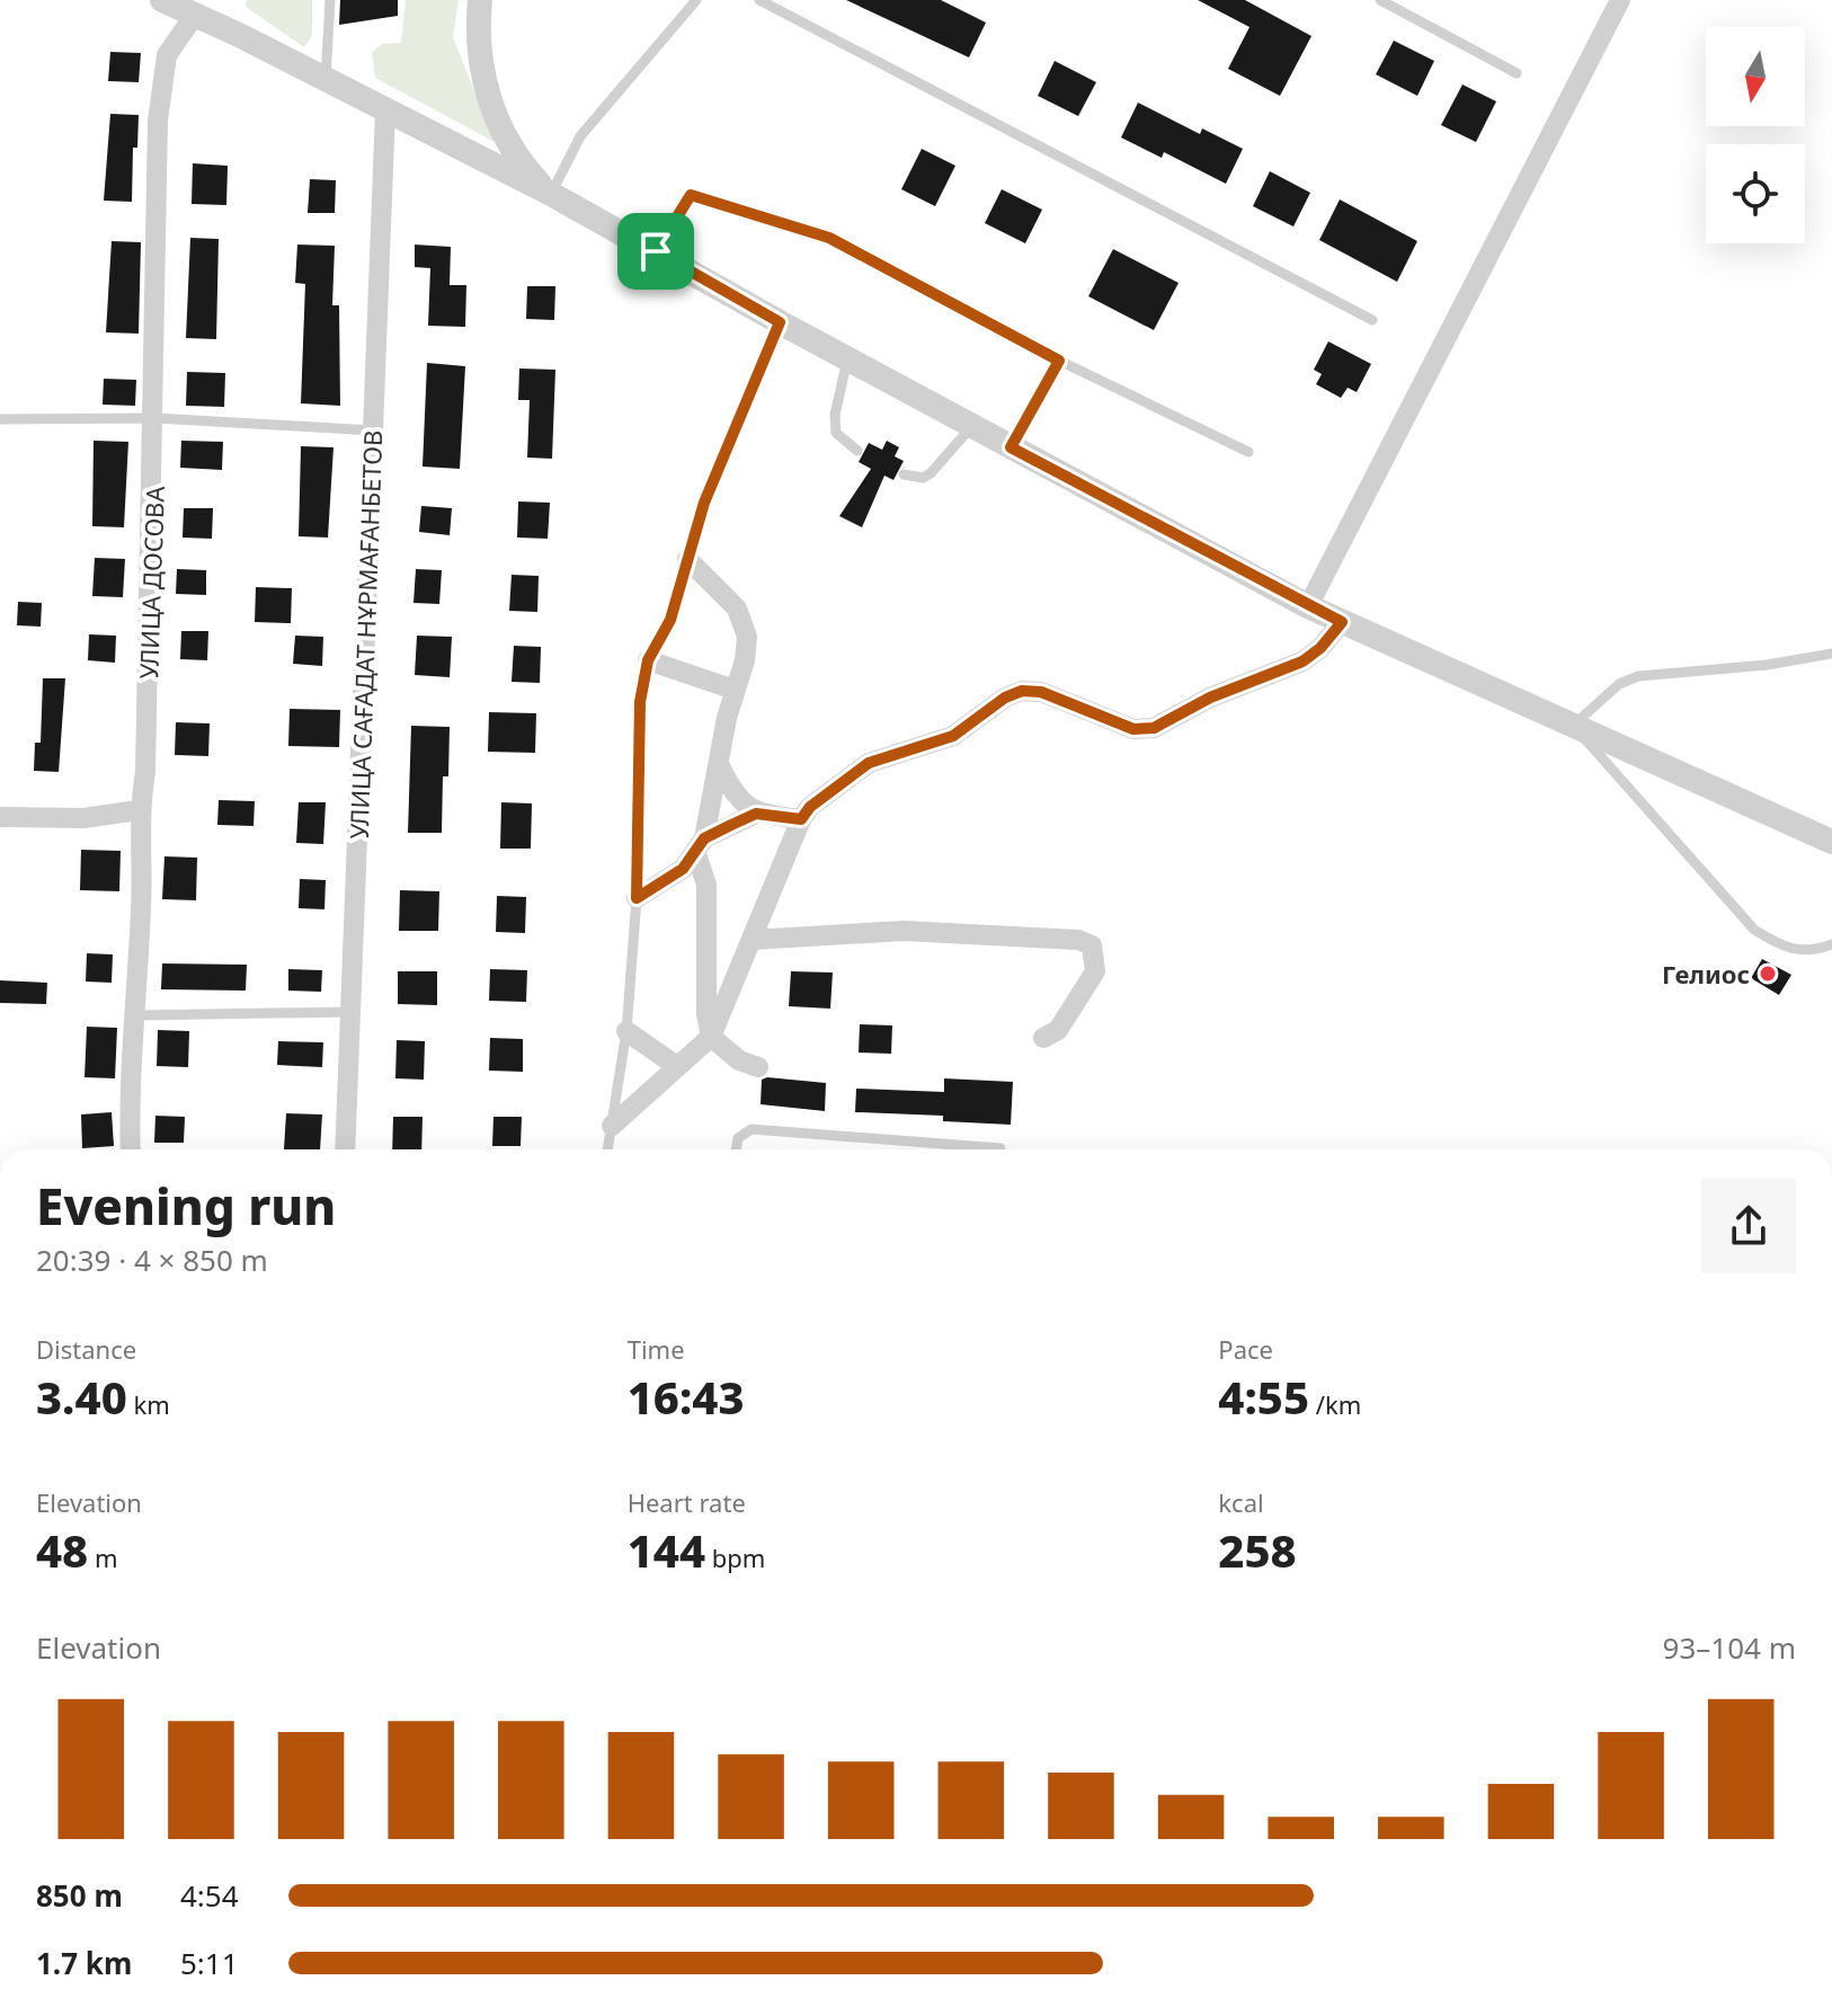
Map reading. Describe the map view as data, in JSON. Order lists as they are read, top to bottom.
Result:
{
  "streets": {
    "street": ["УЛИЦА ДОСОВА", "УЛИЦА САҒАДАТ НҰРМАҒАНБЕТОВ"]
  },
  "places": ["Гелиос"],
  "north": "bottom",
  "page": {
    "heading": ["Evening run", "20:39 · 4 × 850 m"],
    "stats": [
      ["Distance", "3.40 km"],
      ["Time", "16:43"],
      ["Pace", "4:55 /km"],
      ["Elevation", "48 m"],
      ["Heart rate", "144 bpm"],
      ["kcal", "258"]
    ],
    "chart": ["Elevation", "93–104 m"],
    "list": [
      {
        "name": "850 m",
        "note": "4:54"
      },
      {
        "name": "1.7 km",
        "note": "5:11"
      }
    ]
  }
}
